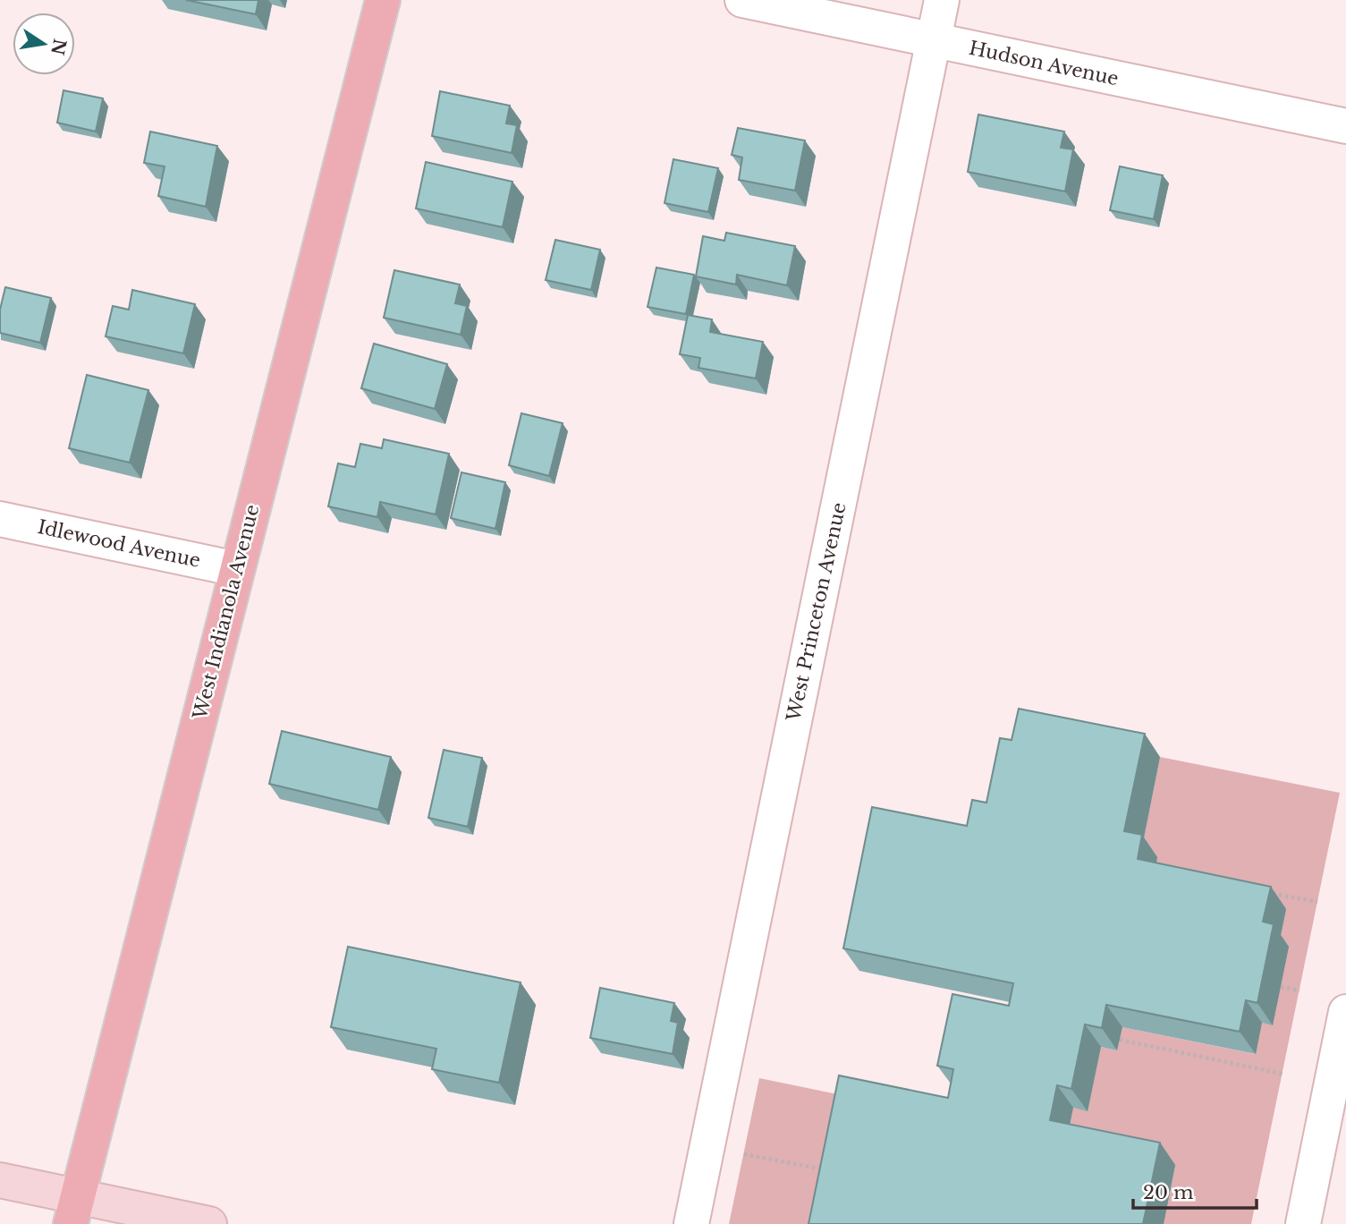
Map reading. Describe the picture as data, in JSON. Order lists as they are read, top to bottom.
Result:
{
  "streets": {
    "main road": ["West Indianola Avenue"],
    "street": ["Hudson Avenue", "Idlewood Avenue", "West Princeton Avenue"]
  },
  "crossings": [
    ["Hudson Avenue", "West Princeton Avenue"],
    ["Idlewood Avenue", "West Indianola Avenue"]
  ],
  "scale_bar": "20 m",
  "north": "right"
}
